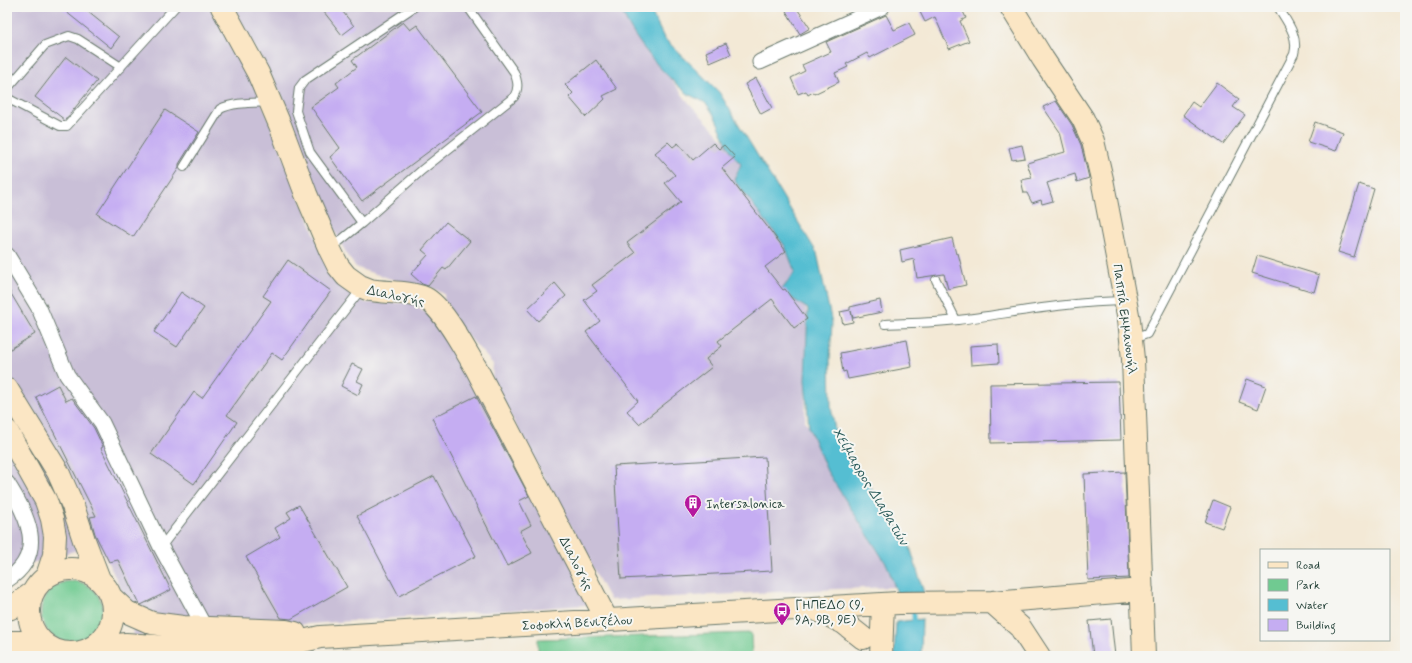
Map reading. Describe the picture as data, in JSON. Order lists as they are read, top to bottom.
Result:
{
  "streets": {
    "street": ["Διαλογής", "Παππά Εμμανουήλ", "Σοφοκλή Βενιζέλου"]
  },
  "crossings": [
    ["Διαλογής", "Σοφοκλή Βενιζέλου"],
    ["Παππά Εμμανουήλ", "Σοφοκλή Βενιζέλου"]
  ],
  "water": ["Χείμαρρος Διαβατών"],
  "places": {
    "building": ["Intersalonica"],
    "bus stop": ["ΓΗΠΕΔΟ (9, 9Α, 9Β, 9Ε)"]
  },
  "legend": [
    "Road",
    "Park",
    "Water",
    "Building"
  ]
}
